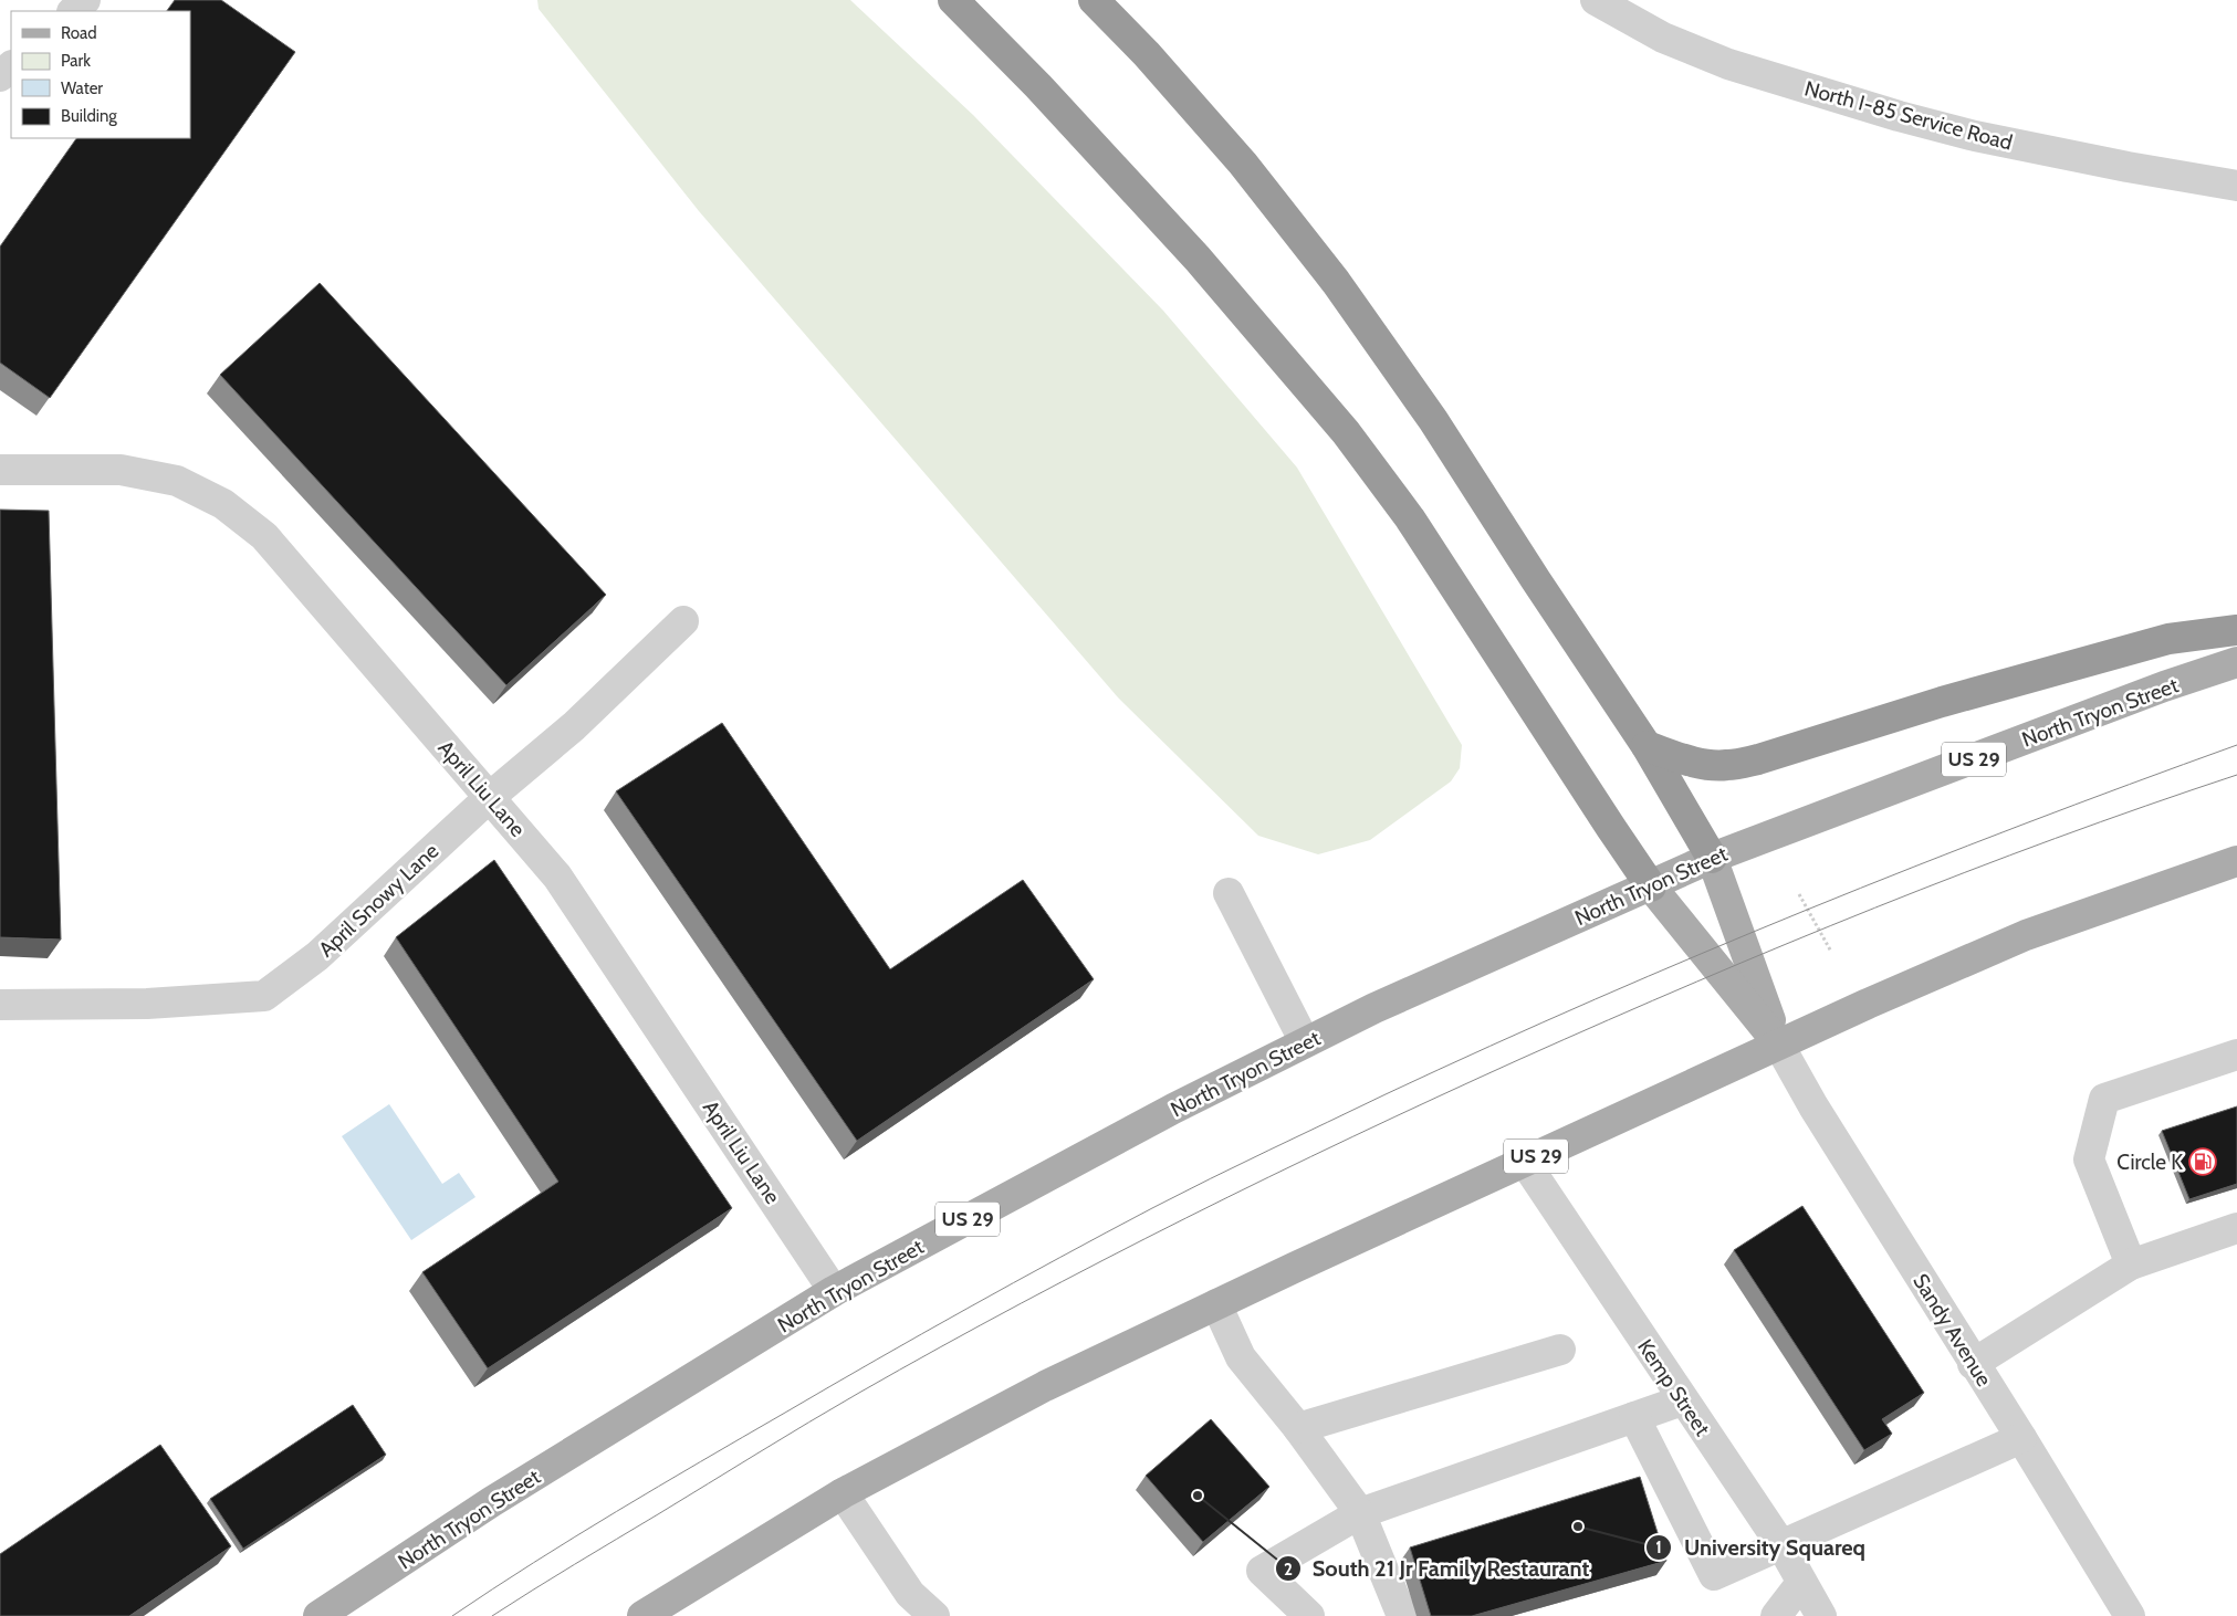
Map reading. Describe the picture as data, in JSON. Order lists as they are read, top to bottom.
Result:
{
  "streets": {
    "main road": ["North Tryon Street", "US 29"],
    "street": [
      "North I-85 Service Road",
      "April Liu Lane",
      "April Snowy Lane",
      "Sandy Avenue",
      "Kemp Street"
    ]
  },
  "crossings": [
    ["North Tryon Street", "April Liu Lane"],
    ["US 29", "Sandy Avenue"],
    ["US 29", "Kemp Street"],
    ["April Liu Lane", "April Snowy Lane"]
  ],
  "places": {
    "fuel station": ["Circle K"],
    "other": ["South 21 Jr Family Restaurant", "University Squareq"]
  },
  "legend": [
    "Road",
    "Park",
    "Water",
    "Building"
  ]
}
